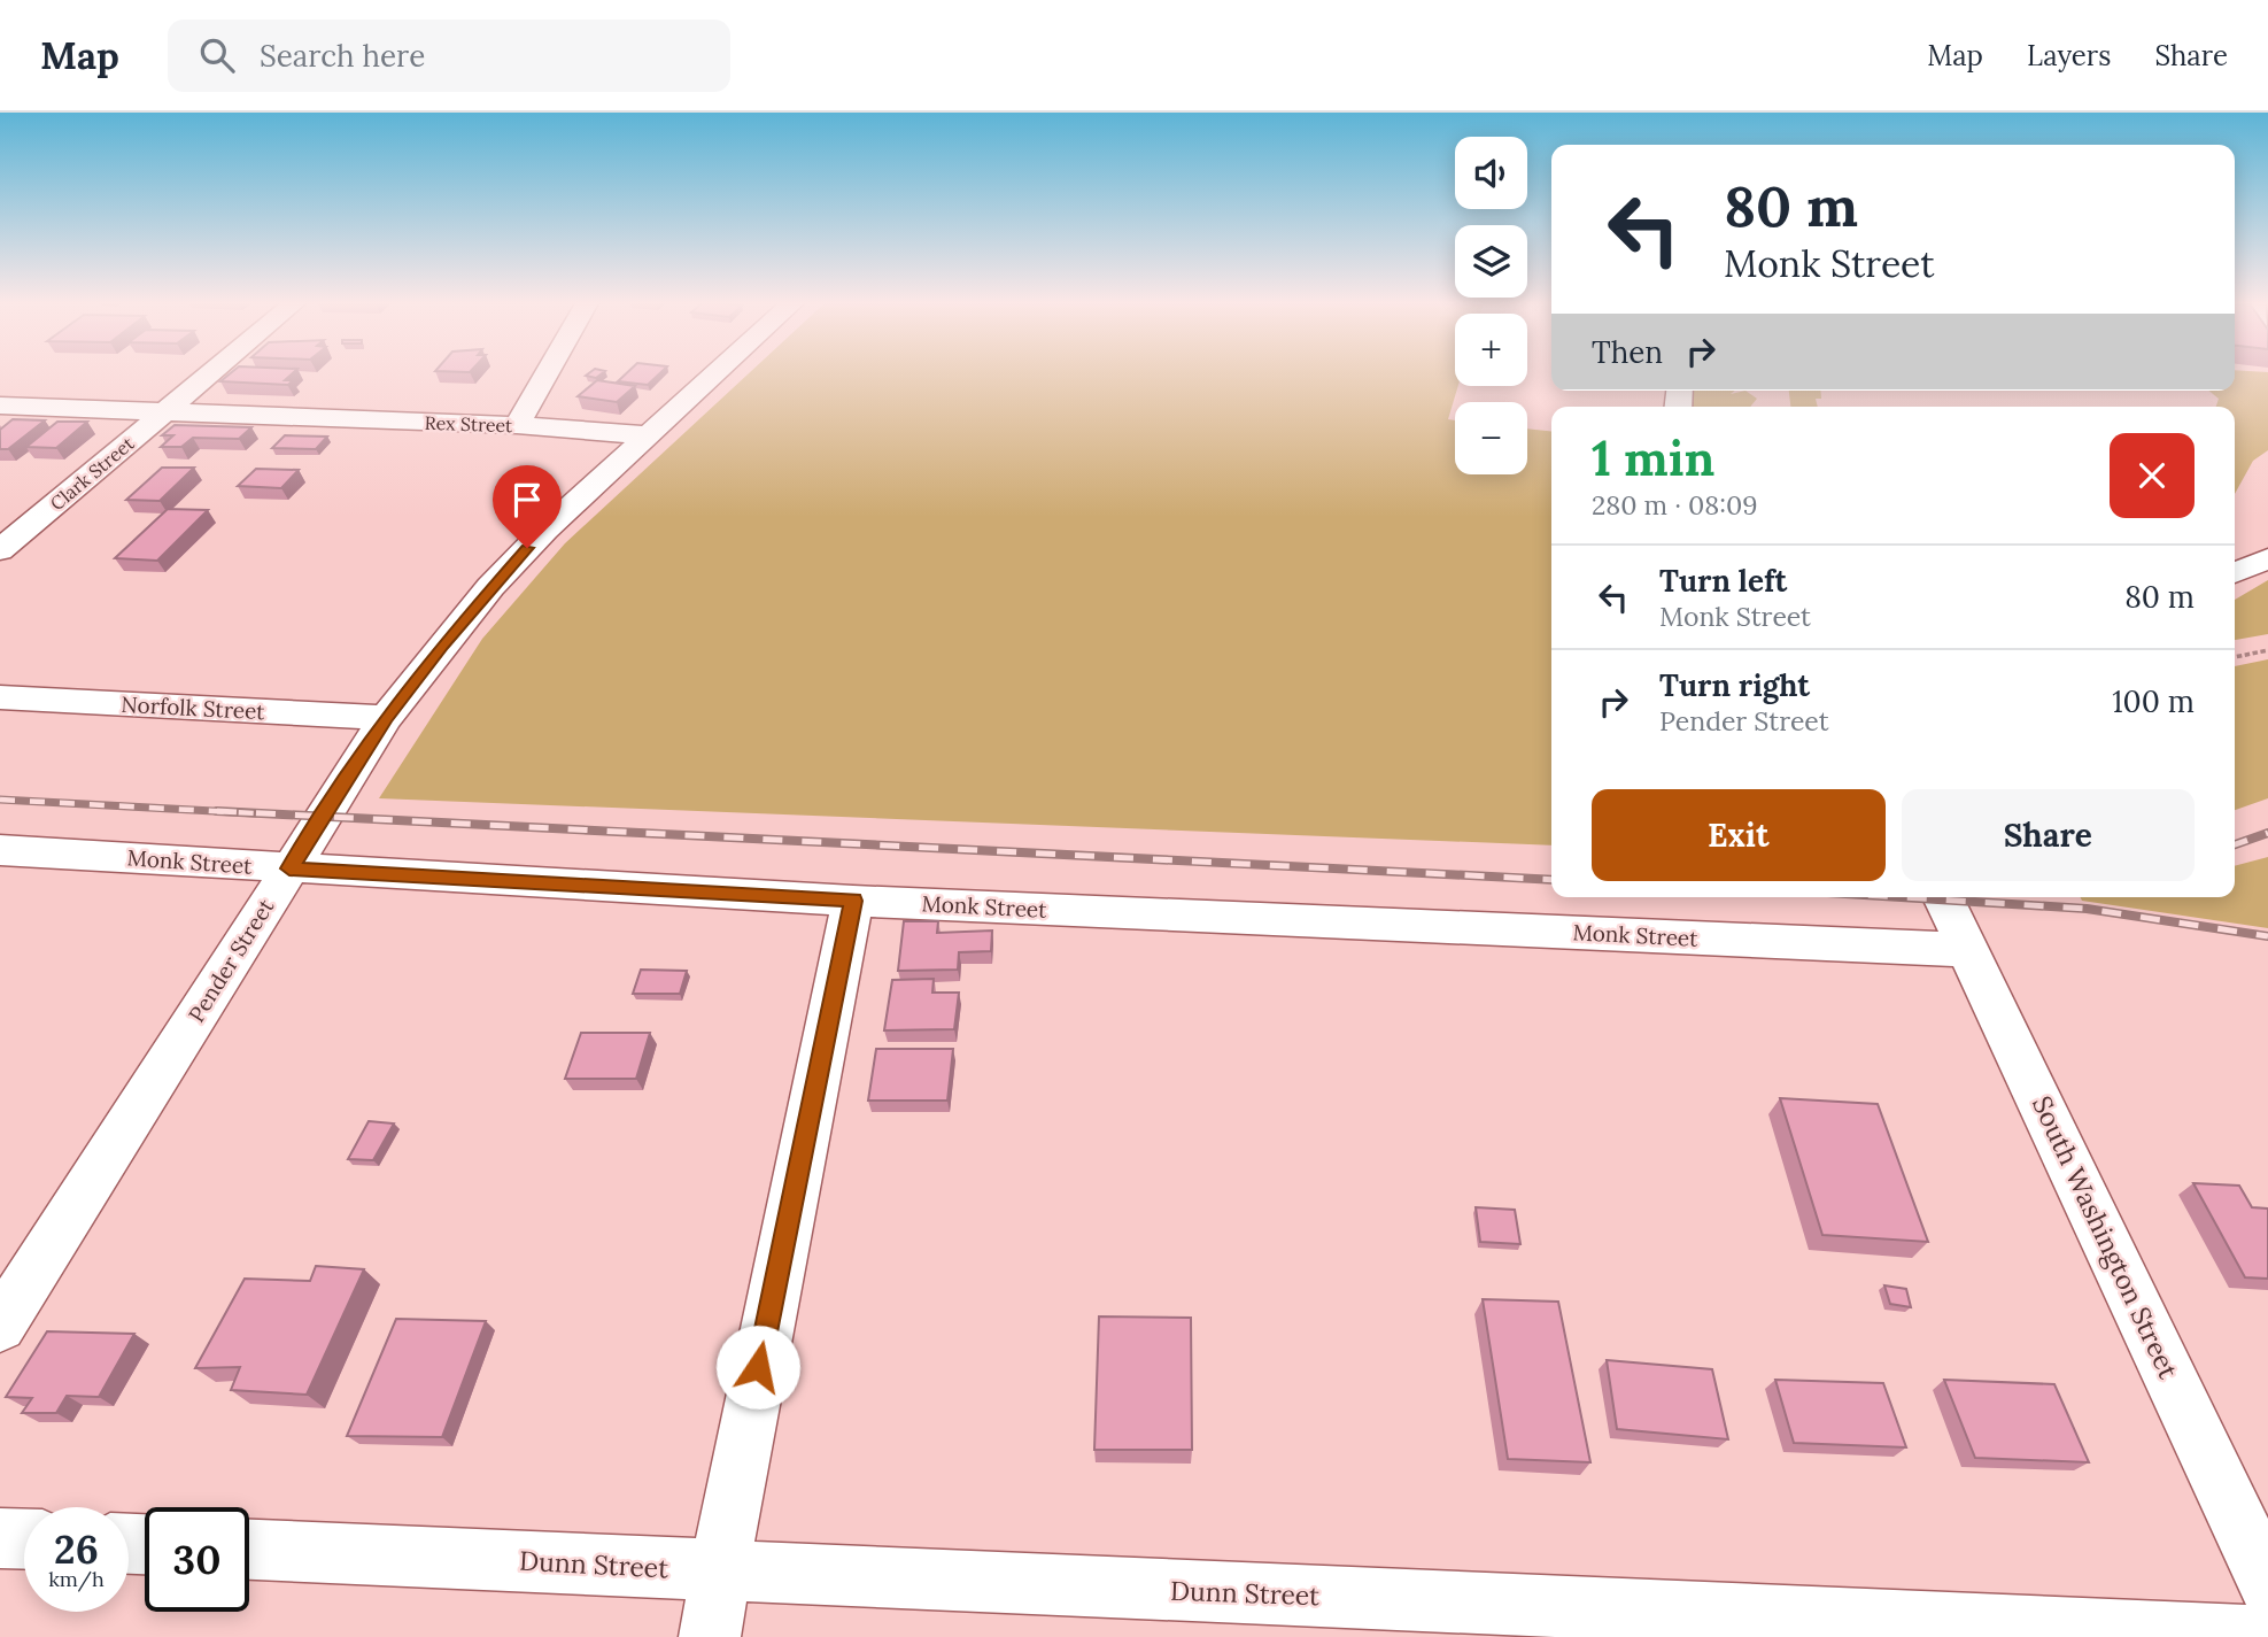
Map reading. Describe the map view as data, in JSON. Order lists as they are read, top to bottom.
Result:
{
  "streets": {
    "street": [
      "Rex Street",
      "Clark Street",
      "Norfolk Street",
      "Monk Street",
      "Pender Street",
      "South Washington Street",
      "Dunn Street"
    ]
  },
  "crossings": [
    ["Rex Street", "Clark Street"],
    ["Rex Street", "Pender Street"],
    ["Norfolk Street", "Pender Street"],
    ["Monk Street", "Pender Street"],
    ["Monk Street", "South Washington Street"]
  ],
  "page": {
    "header": "Map",
    "search": "Search here",
    "nav": ["Map", "Layers", "Share"],
    "map_buttons": ["+", "−"],
    "turn": ["80 m", "Monk Street"],
    "then": "Then",
    "heading": ["1 min", "280 m · 08:09"],
    "list": [
      {
        "name": "Turn left",
        "note": "Monk Street",
        "value": "80 m"
      },
      {
        "name": "Turn right",
        "note": "Pender Street",
        "value": "100 m"
      }
    ],
    "buttons": ["Exit", "Share"],
    "speed": "26 km/h",
    "limit": "30"
  }
}
